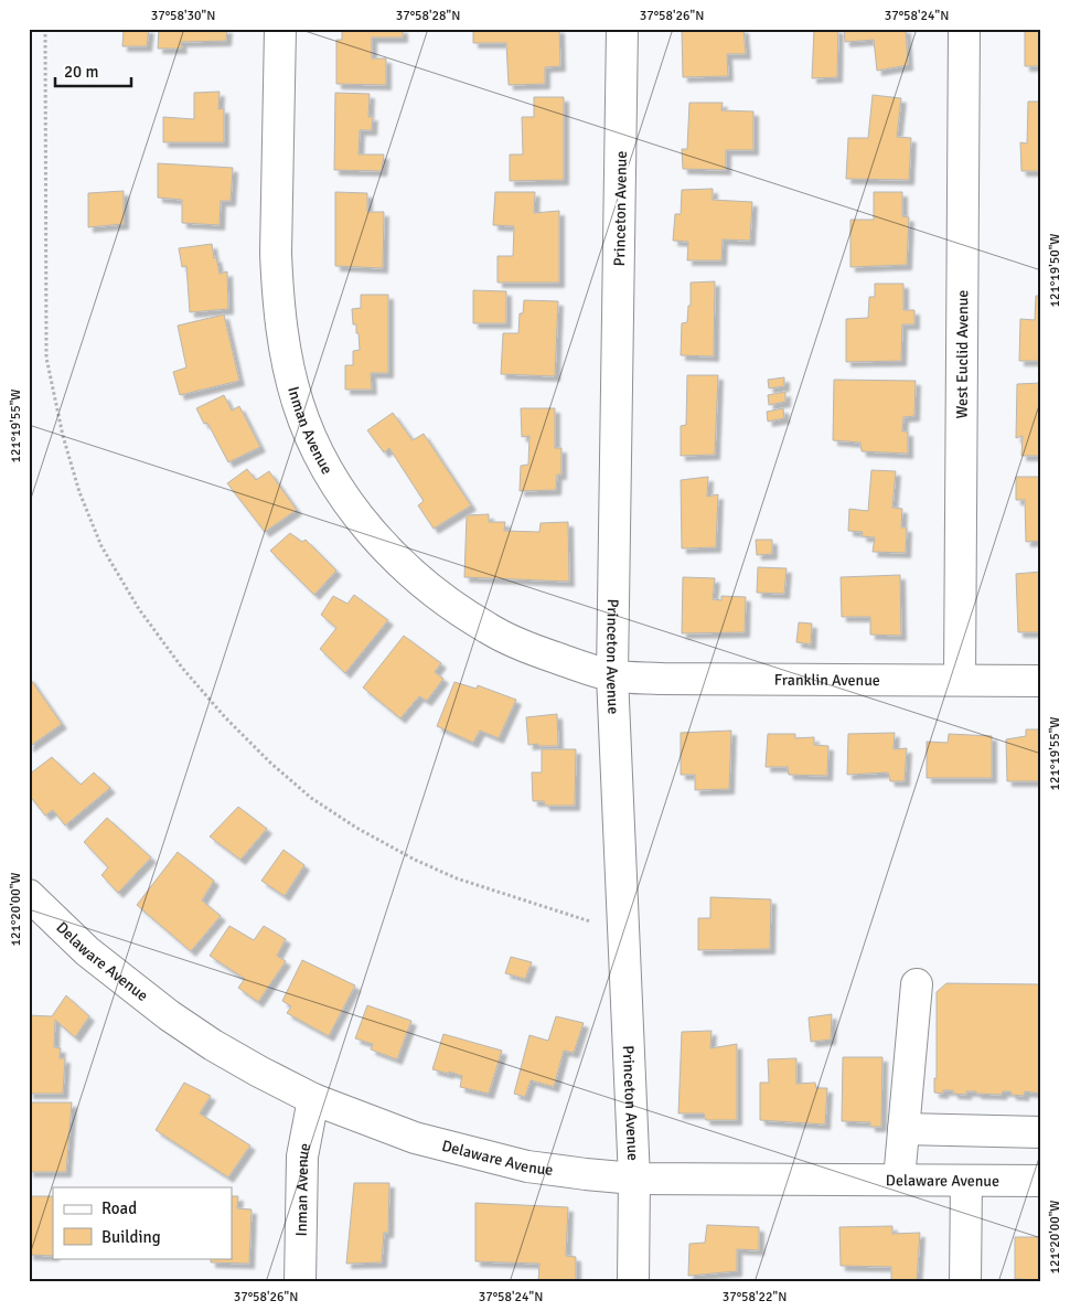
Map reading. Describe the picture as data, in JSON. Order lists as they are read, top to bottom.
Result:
{
  "streets": {
    "street": [
      "Princeton Avenue",
      "West Euclid Avenue",
      "Inman Avenue",
      "Franklin Avenue",
      "Delaware Avenue"
    ]
  },
  "crossings": [
    ["Princeton Avenue", "Inman Avenue"],
    ["Princeton Avenue", "Franklin Avenue"],
    ["Princeton Avenue", "Delaware Avenue"],
    ["West Euclid Avenue", "Franklin Avenue"],
    ["Inman Avenue", "Franklin Avenue"],
    ["Inman Avenue", "Delaware Avenue"]
  ],
  "legend": ["Road", "Building"],
  "scale_bar": "20 m",
  "coordinates": [
    "37°58'30\"N",
    "37°58'28\"N",
    "37°58'26\"N",
    "37°58'24\"N",
    "121°19'50\"W",
    "121°19'55\"W",
    "121°20'00\"W",
    "37°58'22\"N"
  ]
}
